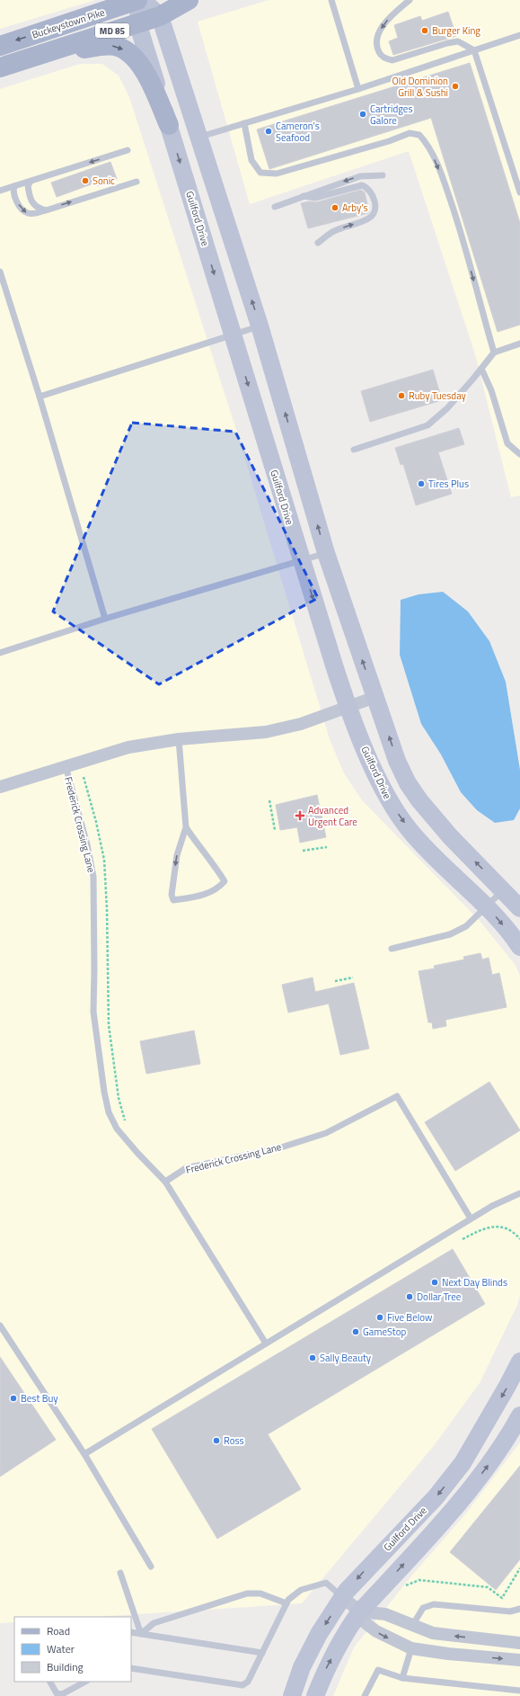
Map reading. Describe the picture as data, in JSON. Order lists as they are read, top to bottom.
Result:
{
  "streets": {
    "main road": ["Buckeystown Pike", "MD 85", "Guilford Drive"],
    "street": ["Frederick Crossing Lane"]
  },
  "crossings": [
    ["Buckeystown Pike", "Guilford Drive"],
    ["Guilford Drive", "Frederick Crossing Lane"]
  ],
  "places": {
    "other": [
      "Burger King",
      "Old Dominion Grill & Sushi",
      "Cartridges Galore",
      "Cameron's Seafood",
      "Sonic",
      "Arby's",
      "Ruby Tuesday",
      "Tires Plus",
      "Next Day Blinds",
      "Dollar Tree",
      "Five Below",
      "GameStop",
      "Sally Beauty",
      "Best Buy",
      "Ross"
    ],
    "health": ["Advanced Urgent Care"]
  },
  "legend": ["Road", "Water", "Building"]
}
